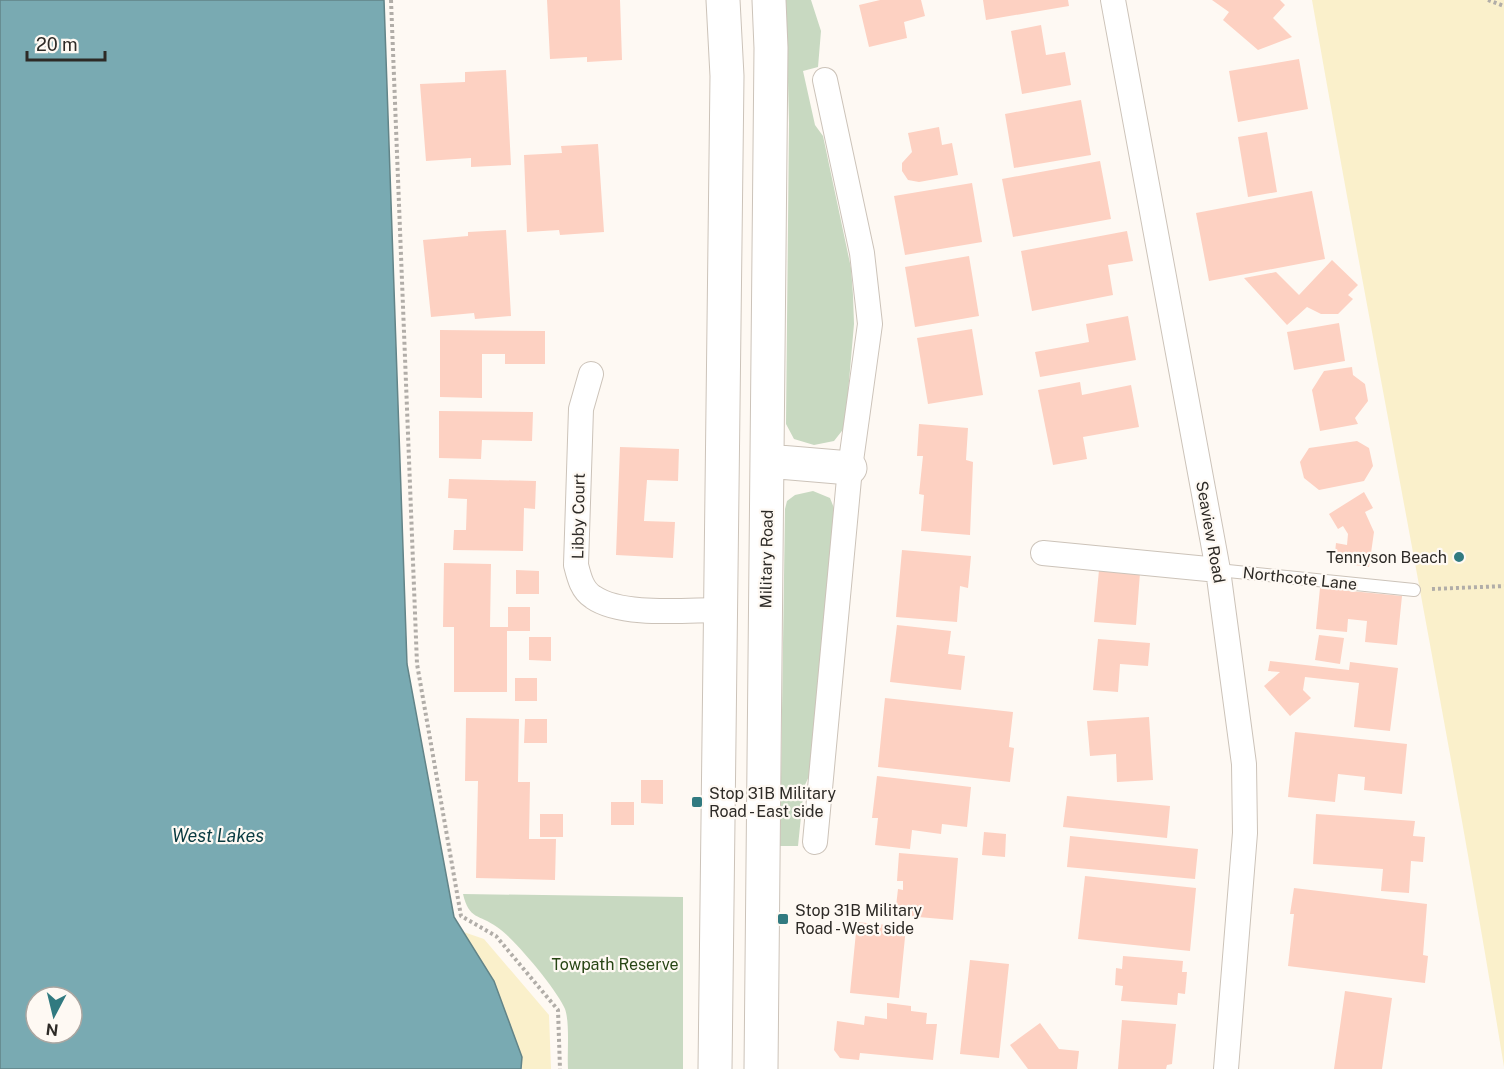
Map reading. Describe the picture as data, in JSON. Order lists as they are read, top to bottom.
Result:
{
  "streets": {
    "main road": ["Military Road"],
    "street": ["Libby Court", "Seaview Road", "Northcote Lane"]
  },
  "crossings": [
    ["Seaview Road", "Northcote Lane"]
  ],
  "water": ["West Lakes"],
  "parks": ["Towpath Reserve"],
  "places": {
    "other": ["Tennyson Beach"],
    "transit": ["Stop 31B Military Road - East side", "Stop 31B Military Road - West side"]
  },
  "scale_bar": "20 m",
  "north": "bottom"
}
